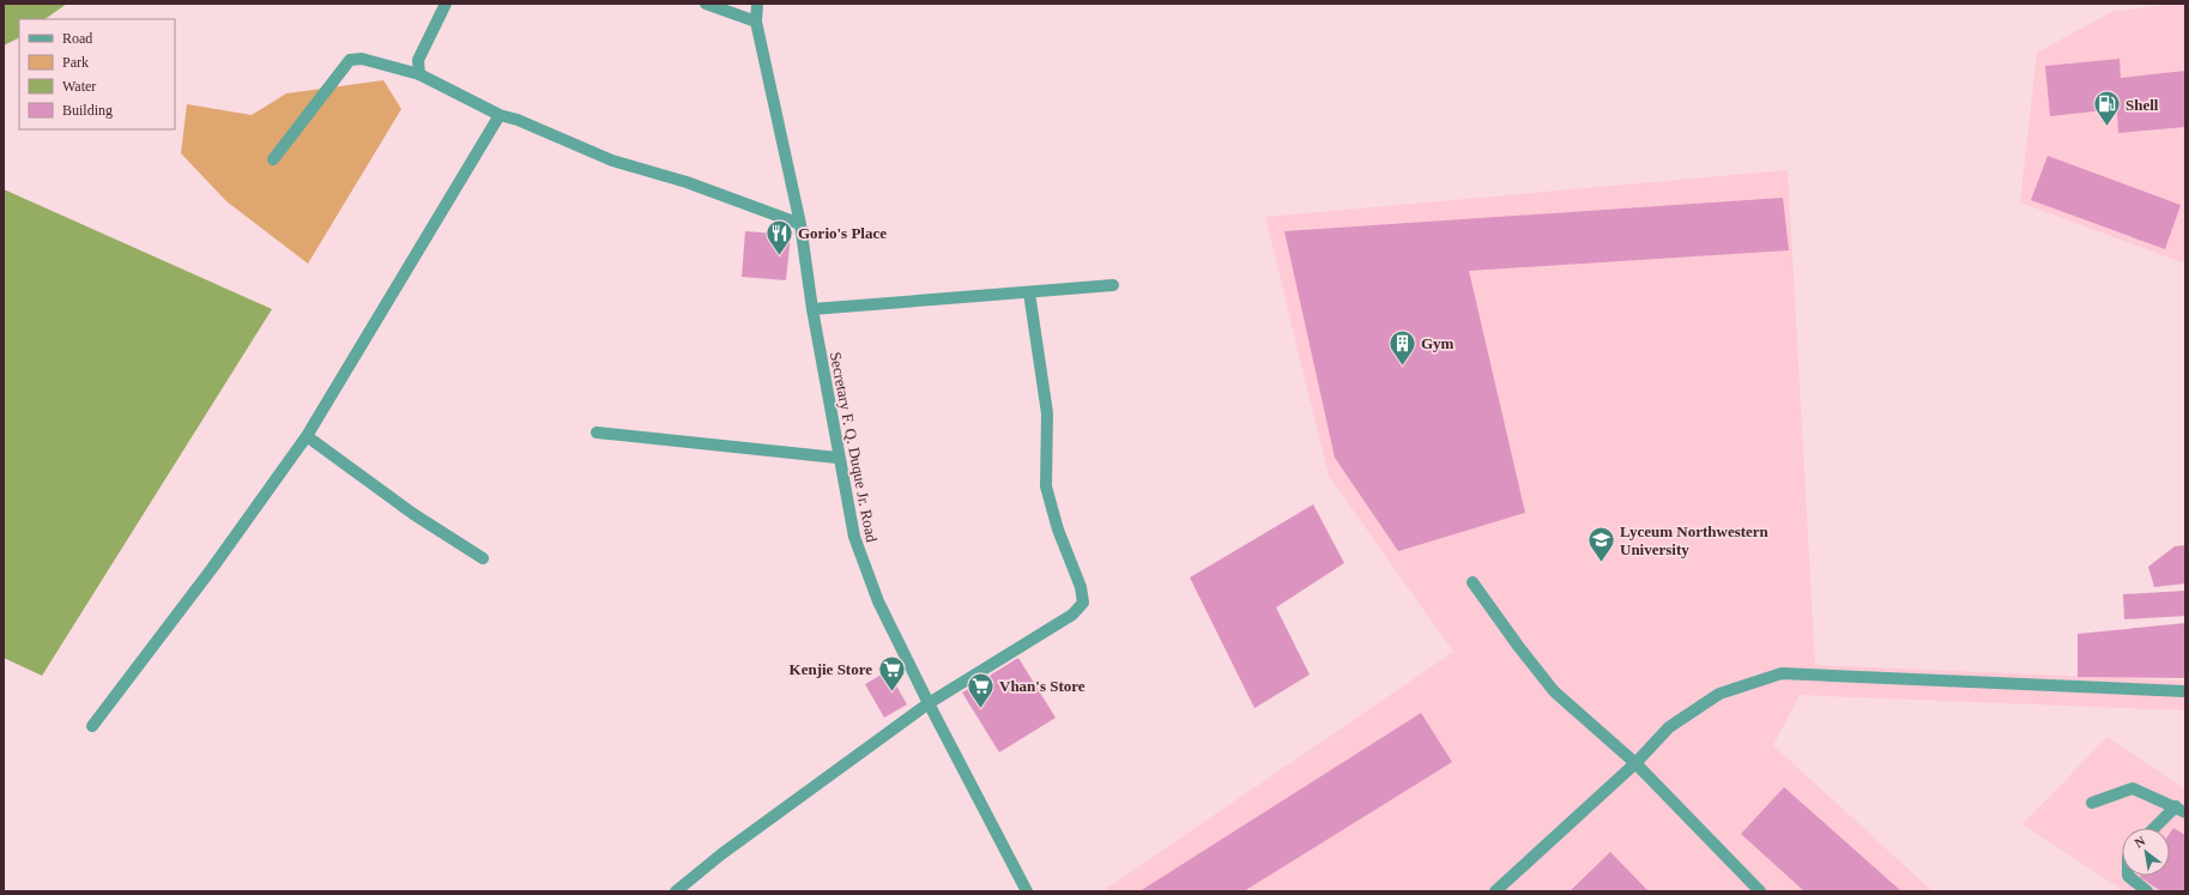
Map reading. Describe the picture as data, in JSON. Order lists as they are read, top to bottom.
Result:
{
  "streets": {
    "street": ["Secretary F. Q. Duque Jr. Road"]
  },
  "places": {
    "fuel station": ["Shell"],
    "restaurant": ["Gorio's Place"],
    "building": ["Gym"],
    "school or university": ["Lyceum Northwestern University"],
    "supermarket": ["Kenjie Store", "Vhan's Store"]
  },
  "legend": [
    "Road",
    "Park",
    "Water",
    "Building"
  ],
  "north": "top left"
}
